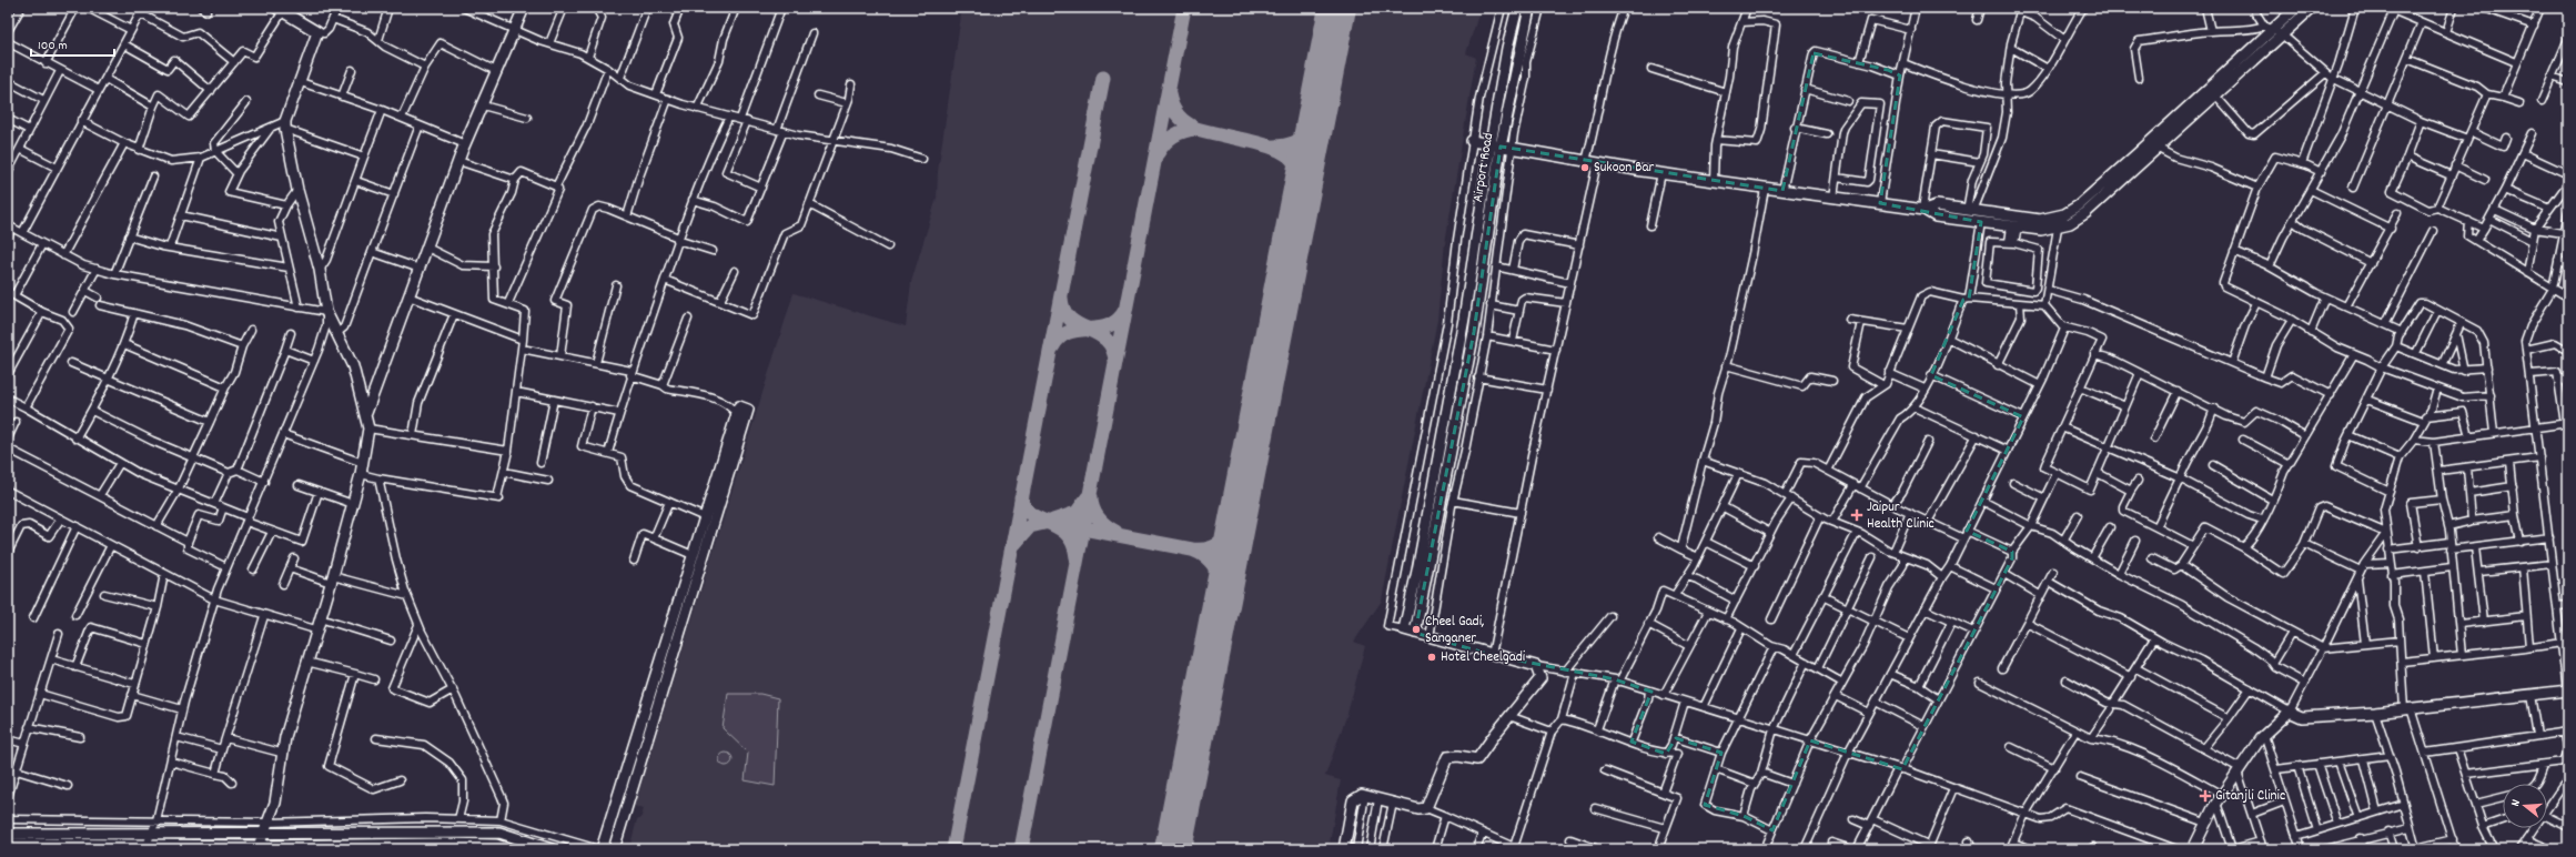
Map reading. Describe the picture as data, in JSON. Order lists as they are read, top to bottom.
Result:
{
  "streets": {
    "street": ["Airport Road"]
  },
  "places": {
    "other": ["Sukoon Bar", "Cheel Gadi, Sanganer", "Hotel Cheelgadi"],
    "health": ["Jaipur Health Clinic", "Gitanjli Clinic"]
  },
  "scale_bar": "100 m",
  "north": "left"
}
